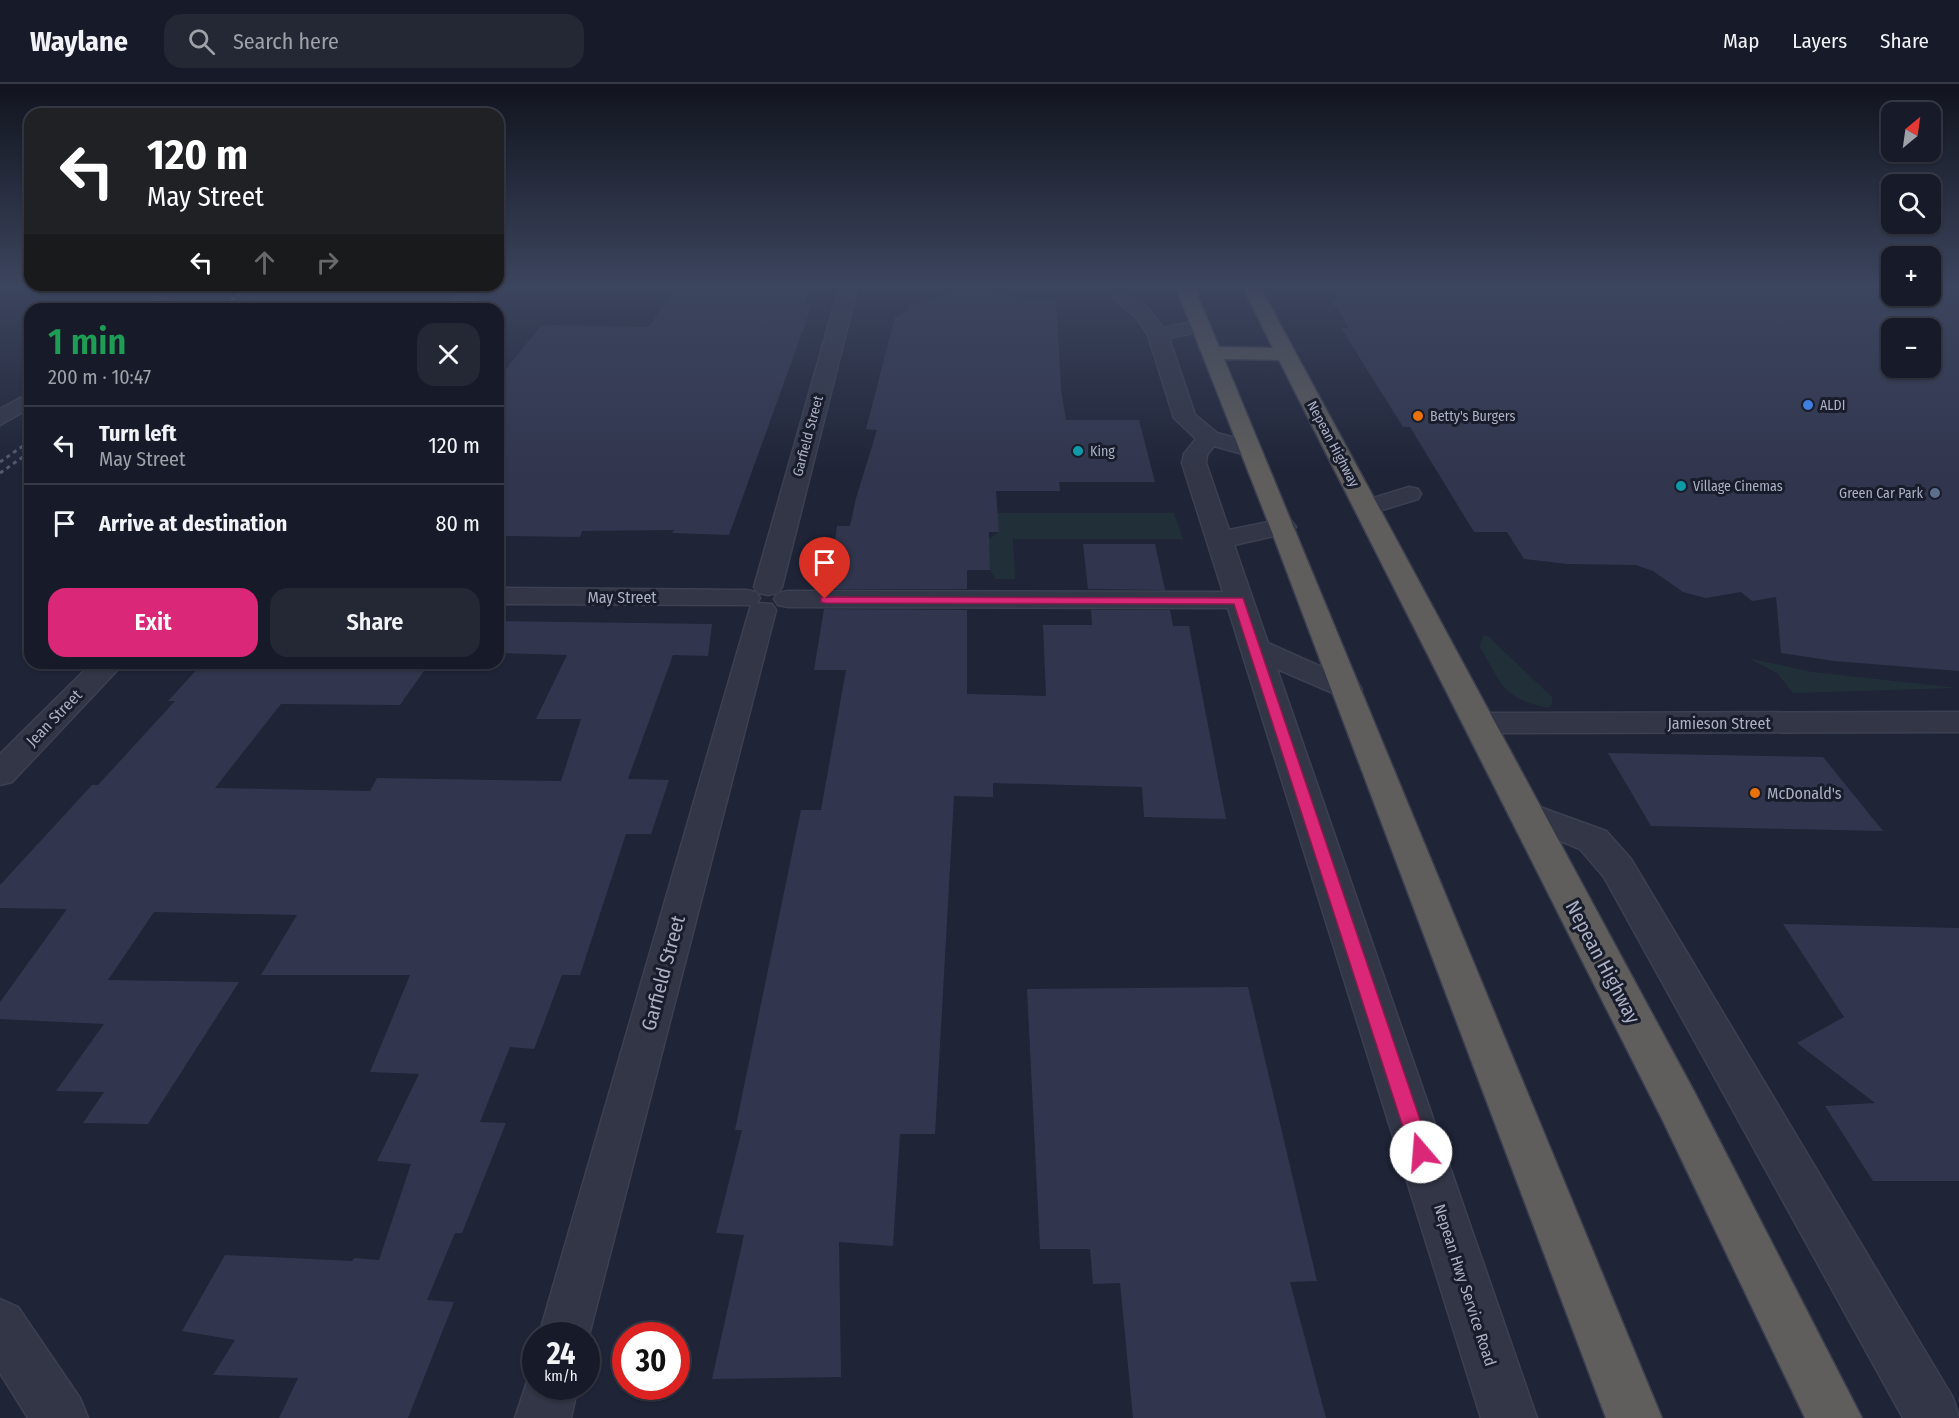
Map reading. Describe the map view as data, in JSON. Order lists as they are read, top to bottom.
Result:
{
  "streets": {
    "highway": ["Nepean Highway"],
    "street": [
      "Garfield Street",
      "May Street",
      "Jean Street",
      "Jamieson Street",
      "Nepean Hwy Service Road"
    ]
  },
  "crossings": [
    ["Garfield Street", "May Street"],
    ["Nepean Highway", "Jamieson Street"],
    ["May Street", "Nepean Hwy Service Road"]
  ],
  "places": [
    "ALDI",
    "Betty's Burgers",
    "King",
    "Village Cinemas",
    "Green Car Park",
    "McDonald's"
  ],
  "north": "top right",
  "page": {
    "header": "Waylane",
    "search": "Search here",
    "nav": ["Map", "Layers", "Share"],
    "map_buttons": ["+", "−"],
    "turn": ["120 m", "May Street"],
    "heading": ["1 min", "200 m · 10:47"],
    "list": [
      {
        "name": "Turn left",
        "note": "May Street",
        "value": "120 m"
      },
      {
        "name": "Arrive at destination",
        "value": "80 m"
      }
    ],
    "buttons": ["Exit", "Share"],
    "speed": "24 km/h",
    "limit": "30"
  }
}
